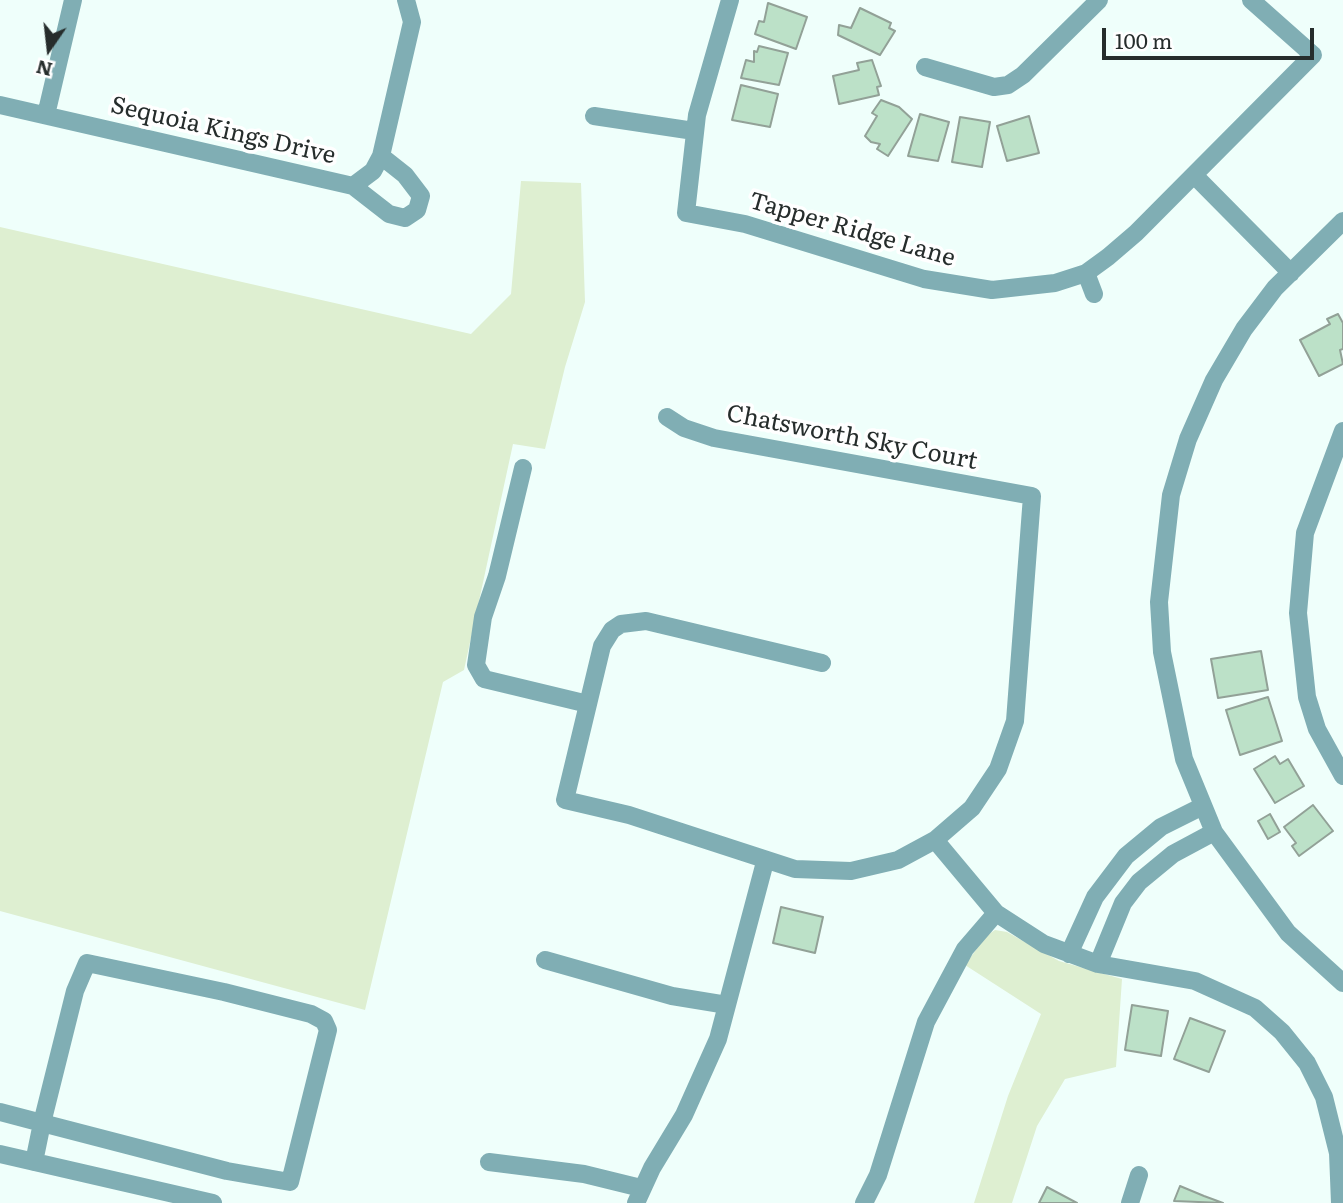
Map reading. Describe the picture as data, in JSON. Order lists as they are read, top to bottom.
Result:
{
  "streets": {
    "street": ["Sequoia Kings Drive", "Tapper Ridge Lane", "Chatsworth Sky Court"]
  },
  "scale_bar": "100 m",
  "north": "bottom"
}
